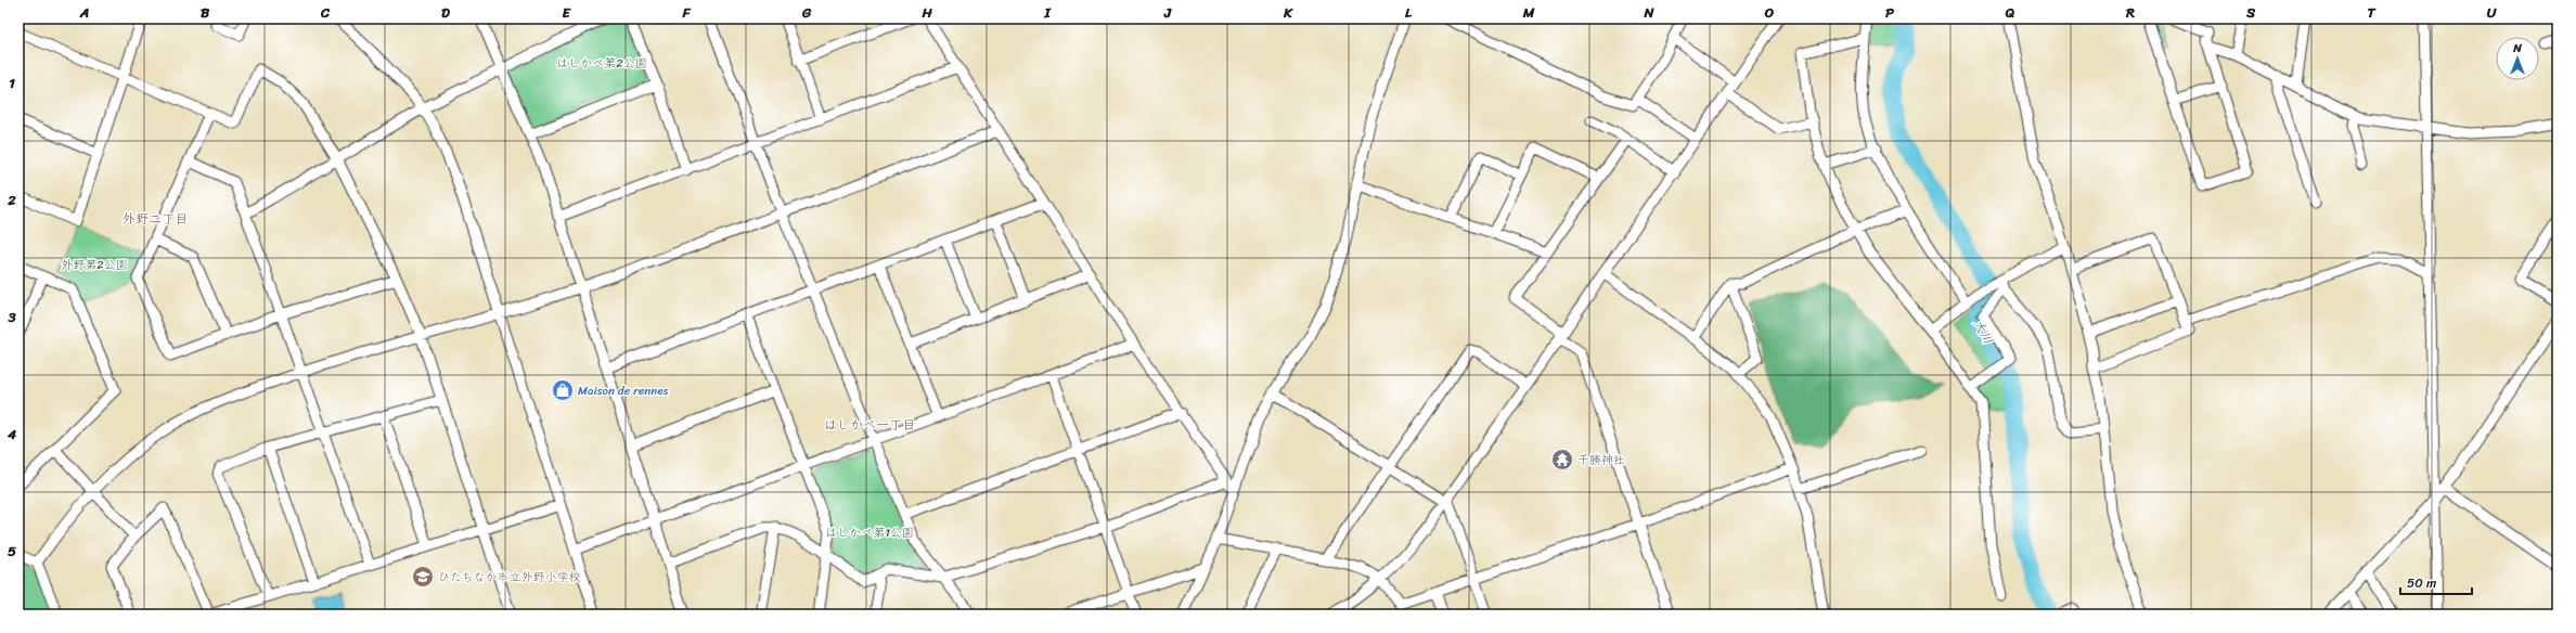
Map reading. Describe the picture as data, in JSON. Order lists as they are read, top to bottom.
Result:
{
  "districts": ["外野二丁目", "はしかべ一丁目"],
  "water": ["大川"],
  "parks": ["はしかべ第2公園", "外野第2公園", "はしかべ第1公園"],
  "places": {
    "shop": ["Maison de rennes"],
    "temple": ["千勝神社"],
    "school or university": ["ひたちなか市立外野小学校"]
  },
  "scale_bar": "50 m",
  "north": "top",
  "grid": {
    "columns": [
      "A",
      "B",
      "C",
      "D",
      "E",
      "F",
      "G",
      "H",
      "I",
      "J",
      "K",
      "L",
      "M",
      "N",
      "O",
      "P",
      "Q",
      "R",
      "S",
      "T",
      "U"
    ],
    "rows": [
      "1",
      "2",
      "3",
      "4",
      "5"
    ]
  }
}
